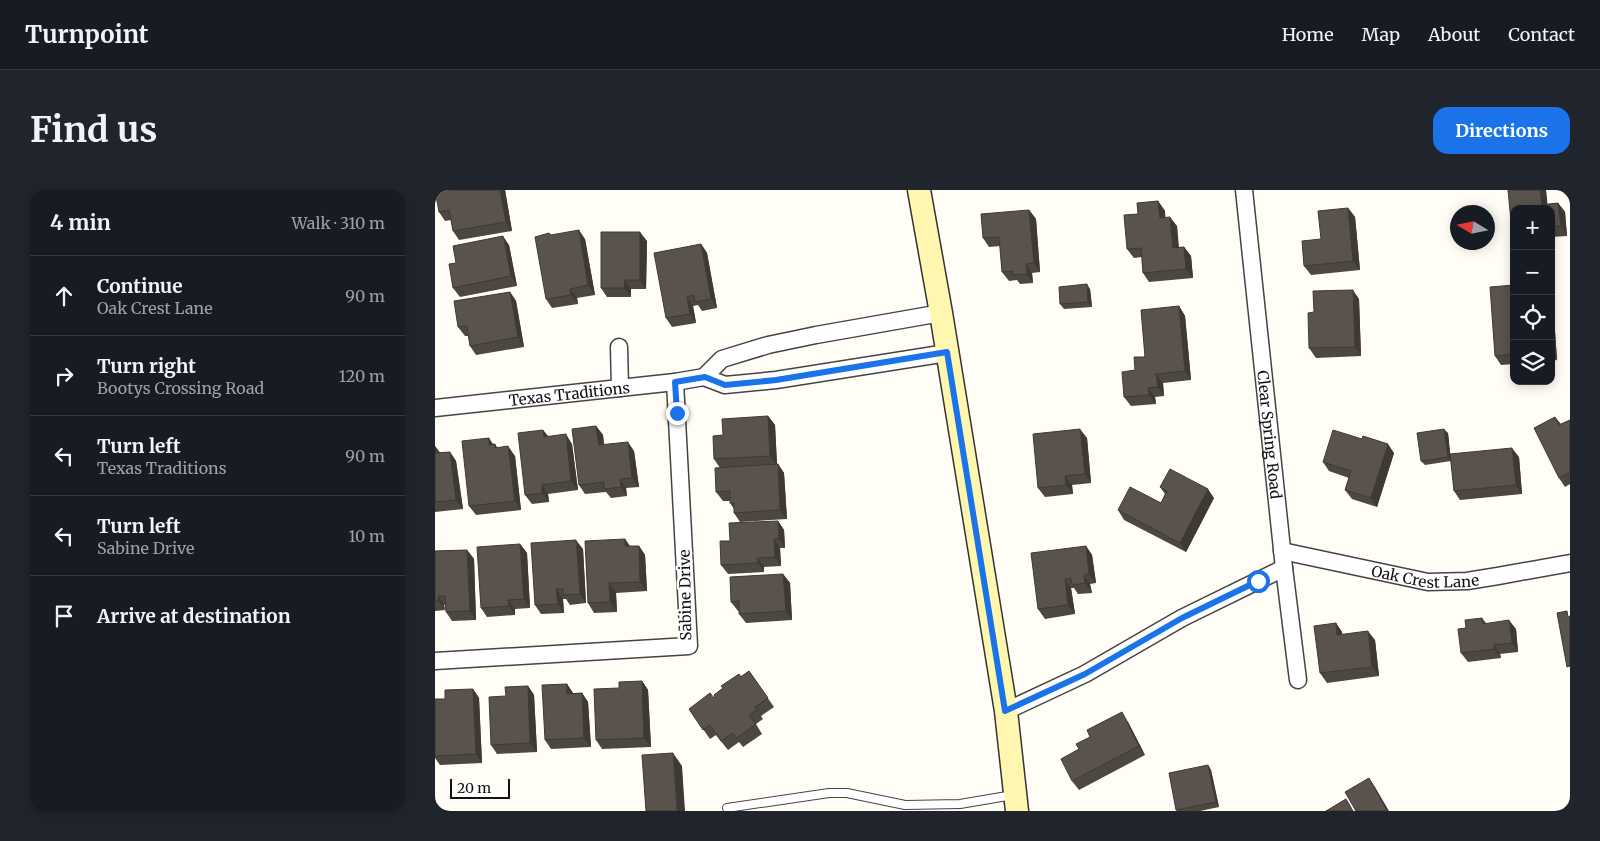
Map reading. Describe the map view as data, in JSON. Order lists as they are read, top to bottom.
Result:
{
  "streets": {
    "street": [
      "Texas Traditions",
      "Clear Spring Road",
      "Oak Crest Lane",
      "Sabine Drive"
    ]
  },
  "crossings": [
    ["Texas Traditions", "Sabine Drive"],
    ["Clear Spring Road", "Oak Crest Lane"]
  ],
  "scale_bar": "20 m",
  "north": "left",
  "page": {
    "header": "Turnpoint",
    "nav": [
      "Home",
      "Map",
      "About",
      "Contact"
    ],
    "buttons": "Directions",
    "title": "Find us",
    "heading": ["4 min", "Walk · 310 m"],
    "map_buttons": ["+", "−"],
    "list": [
      ["Continue", "Oak Crest Lane", "90 m"],
      ["Turn right", "Bootys Crossing Road", "120 m"],
      ["Turn left", "Texas Traditions", "90 m"],
      ["Turn left", "Sabine Drive", "10 m"],
      "Arrive at destination"
    ],
    "scale": "20 m"
  }
}
